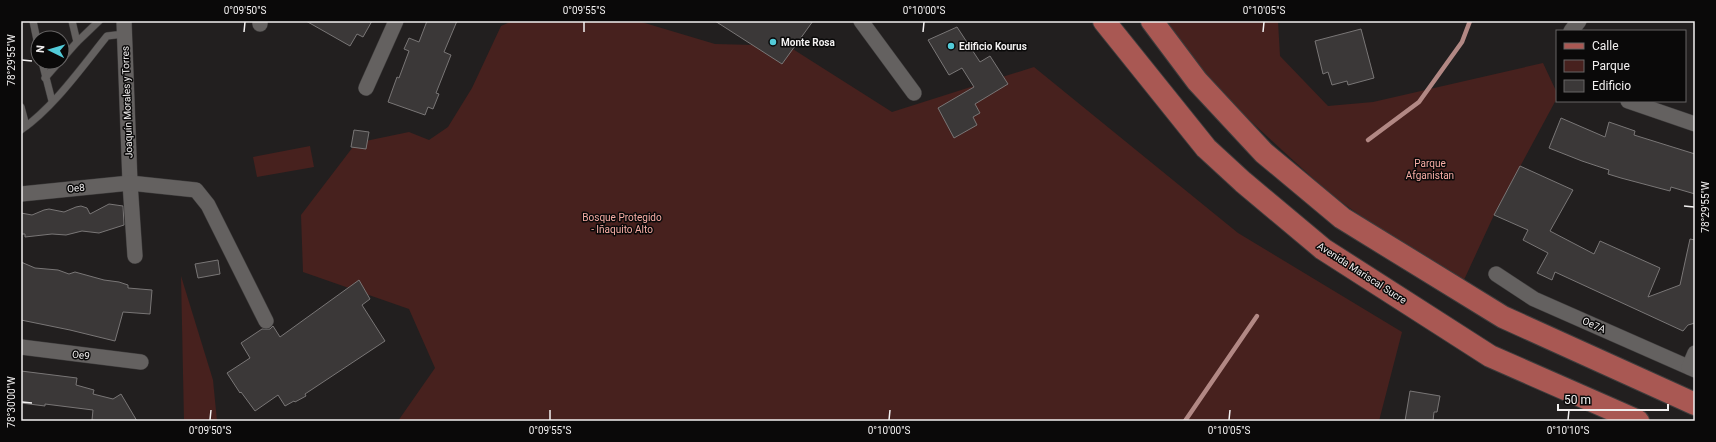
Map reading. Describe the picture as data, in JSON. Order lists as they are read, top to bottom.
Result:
{
  "streets": {
    "main road": ["Avenida Mariscal Sucre"],
    "street": [
      "Joaquín Morales y Torres",
      "Oe8",
      "Oe7A",
      "Oe9"
    ]
  },
  "crossings": [
    ["Joaquín Morales y Torres", "Oe8"]
  ],
  "parks": ["Parque Afganistan", "Bosque Protegido - Iñaquito Alto"],
  "places": ["Monte Rosa", "Edificio Kourus"],
  "legend": ["Calle", "Parque", "Edificio"],
  "scale_bar": "50 m",
  "north": "left",
  "coordinates": [
    "0°09'50\"S",
    "0°09'55\"S",
    "0°10'00\"S",
    "0°10'05\"S",
    "78°29'55\"W",
    "78°30'00\"W",
    "0°10'10\"S"
  ]
}
